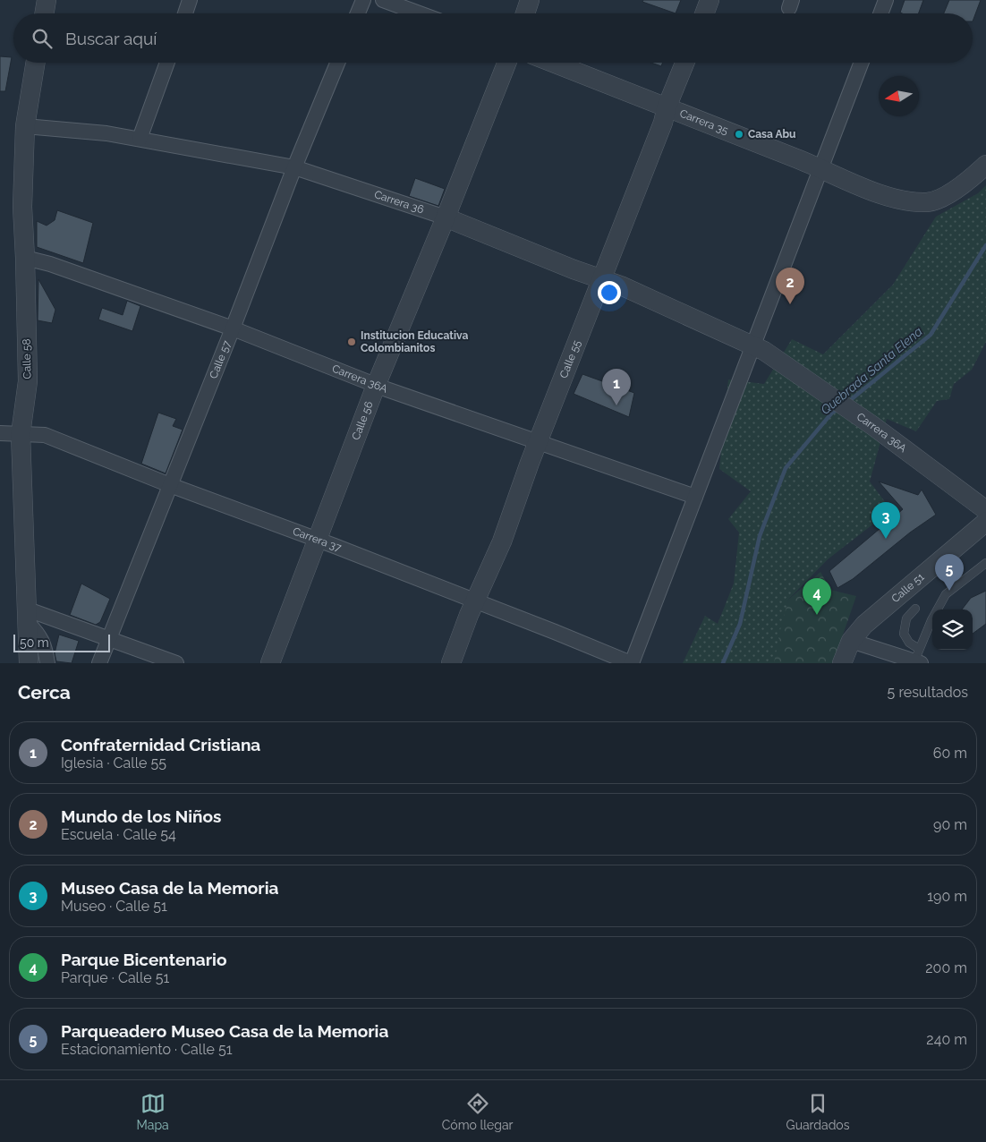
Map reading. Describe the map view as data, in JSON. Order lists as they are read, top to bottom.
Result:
{
  "streets": {
    "street": [
      "Carrera 35",
      "Carrera 36",
      "Calle 58",
      "Calle 57",
      "Calle 55",
      "Carrera 36A",
      "Calle 56",
      "Carrera 37",
      "Calle 51"
    ]
  },
  "crossings": [
    ["Carrera 35", "Calle 55"],
    ["Carrera 36", "Calle 58"],
    ["Carrera 36", "Calle 57"],
    ["Carrera 36", "Calle 55"],
    ["Carrera 36", "Carrera 36A"],
    ["Carrera 36", "Calle 56"],
    ["Calle 58", "Carrera 36A"],
    ["Calle 58", "Carrera 37"],
    ["Calle 57", "Carrera 36A"],
    ["Calle 57", "Carrera 37"],
    ["Calle 55", "Carrera 36A"],
    ["Calle 55", "Carrera 37"],
    ["Carrera 36A", "Calle 56"],
    ["Calle 56", "Carrera 37"]
  ],
  "water": ["Quebrada Santa Elena"],
  "places": ["Casa Abu", "Institucion Educativa Colombianitos"],
  "scale_bar": "50 m",
  "north": "left",
  "page": {
    "search": "Buscar aquí",
    "pins": [
      "2",
      "1",
      "3",
      "5",
      "4"
    ],
    "scale": "50 m",
    "heading": ["Cerca", "5 resultados"],
    "list": [
      {
        "mark": "1",
        "name": "Confraternidad Cristiana",
        "note": "Iglesia · Calle 55",
        "value": "60 m"
      },
      {
        "mark": "2",
        "name": "Mundo de los Niños",
        "note": "Escuela · Calle 54",
        "value": "90 m"
      },
      {
        "mark": "3",
        "name": "Museo Casa de la Memoria",
        "note": "Museo · Calle 51",
        "value": "190 m"
      },
      {
        "mark": "4",
        "name": "Parque Bicentenario",
        "note": "Parque · Calle 51",
        "value": "200 m"
      },
      {
        "mark": "5",
        "name": "Parqueadero Museo Casa de la Memoria",
        "note": "Estacionamiento · Calle 51",
        "value": "240 m"
      }
    ],
    "nav": ["Mapa", "Cómo llegar", "Guardados"]
  }
}
